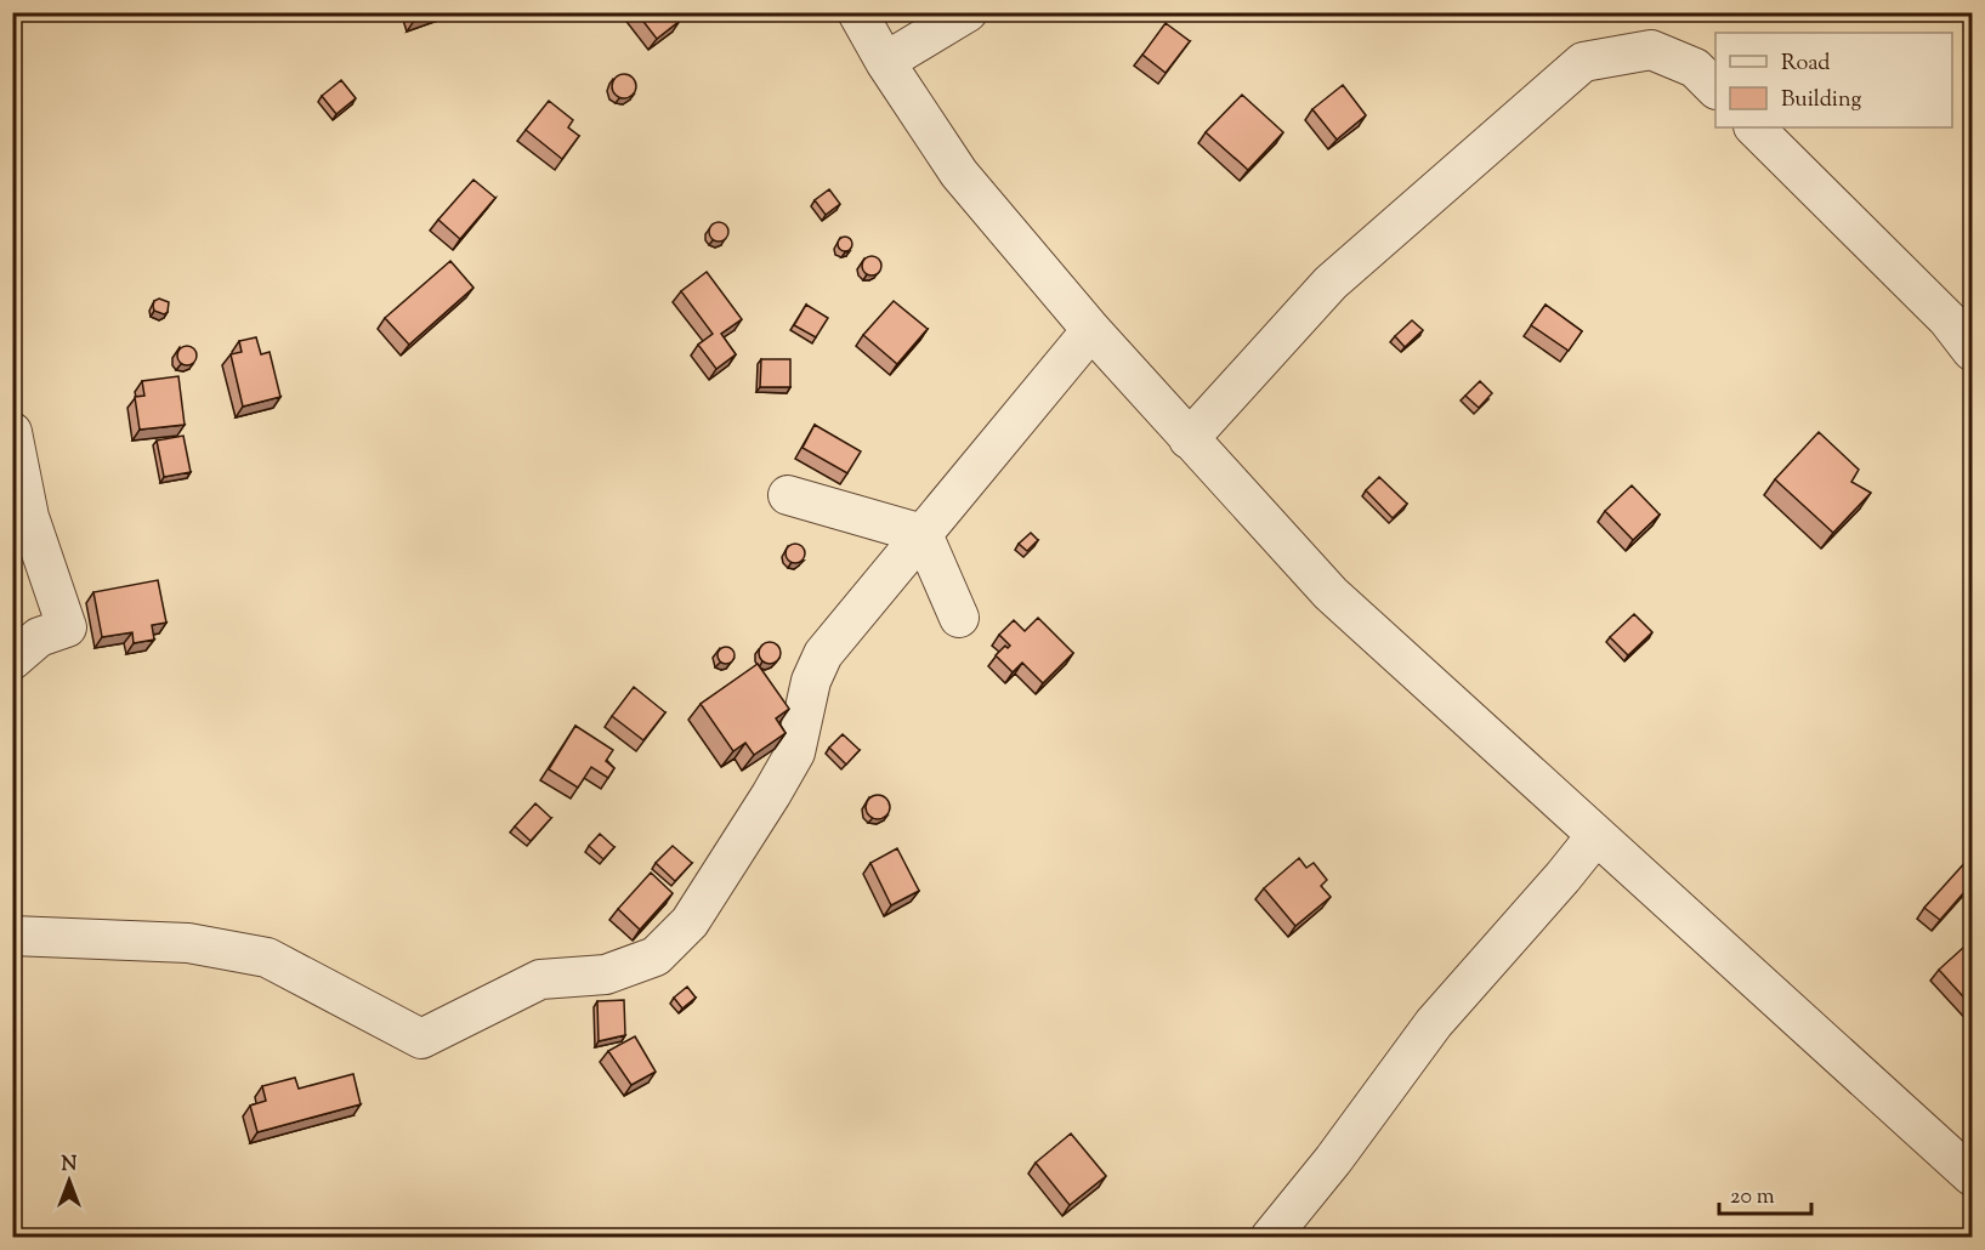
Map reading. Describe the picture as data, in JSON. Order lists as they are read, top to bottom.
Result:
{
  "legend": ["Road", "Building"],
  "scale_bar": "20 m",
  "north": "top"
}
